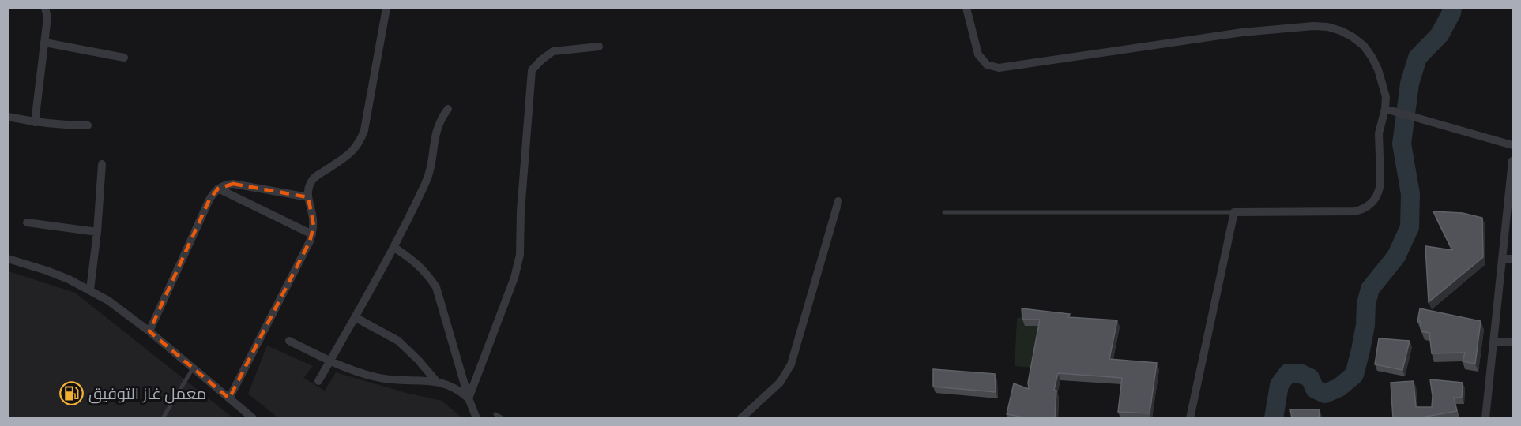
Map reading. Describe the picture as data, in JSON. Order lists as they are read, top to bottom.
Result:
{
  "places": {
    "fuel station": ["معمل غاز التوفيق"]
  }
}
